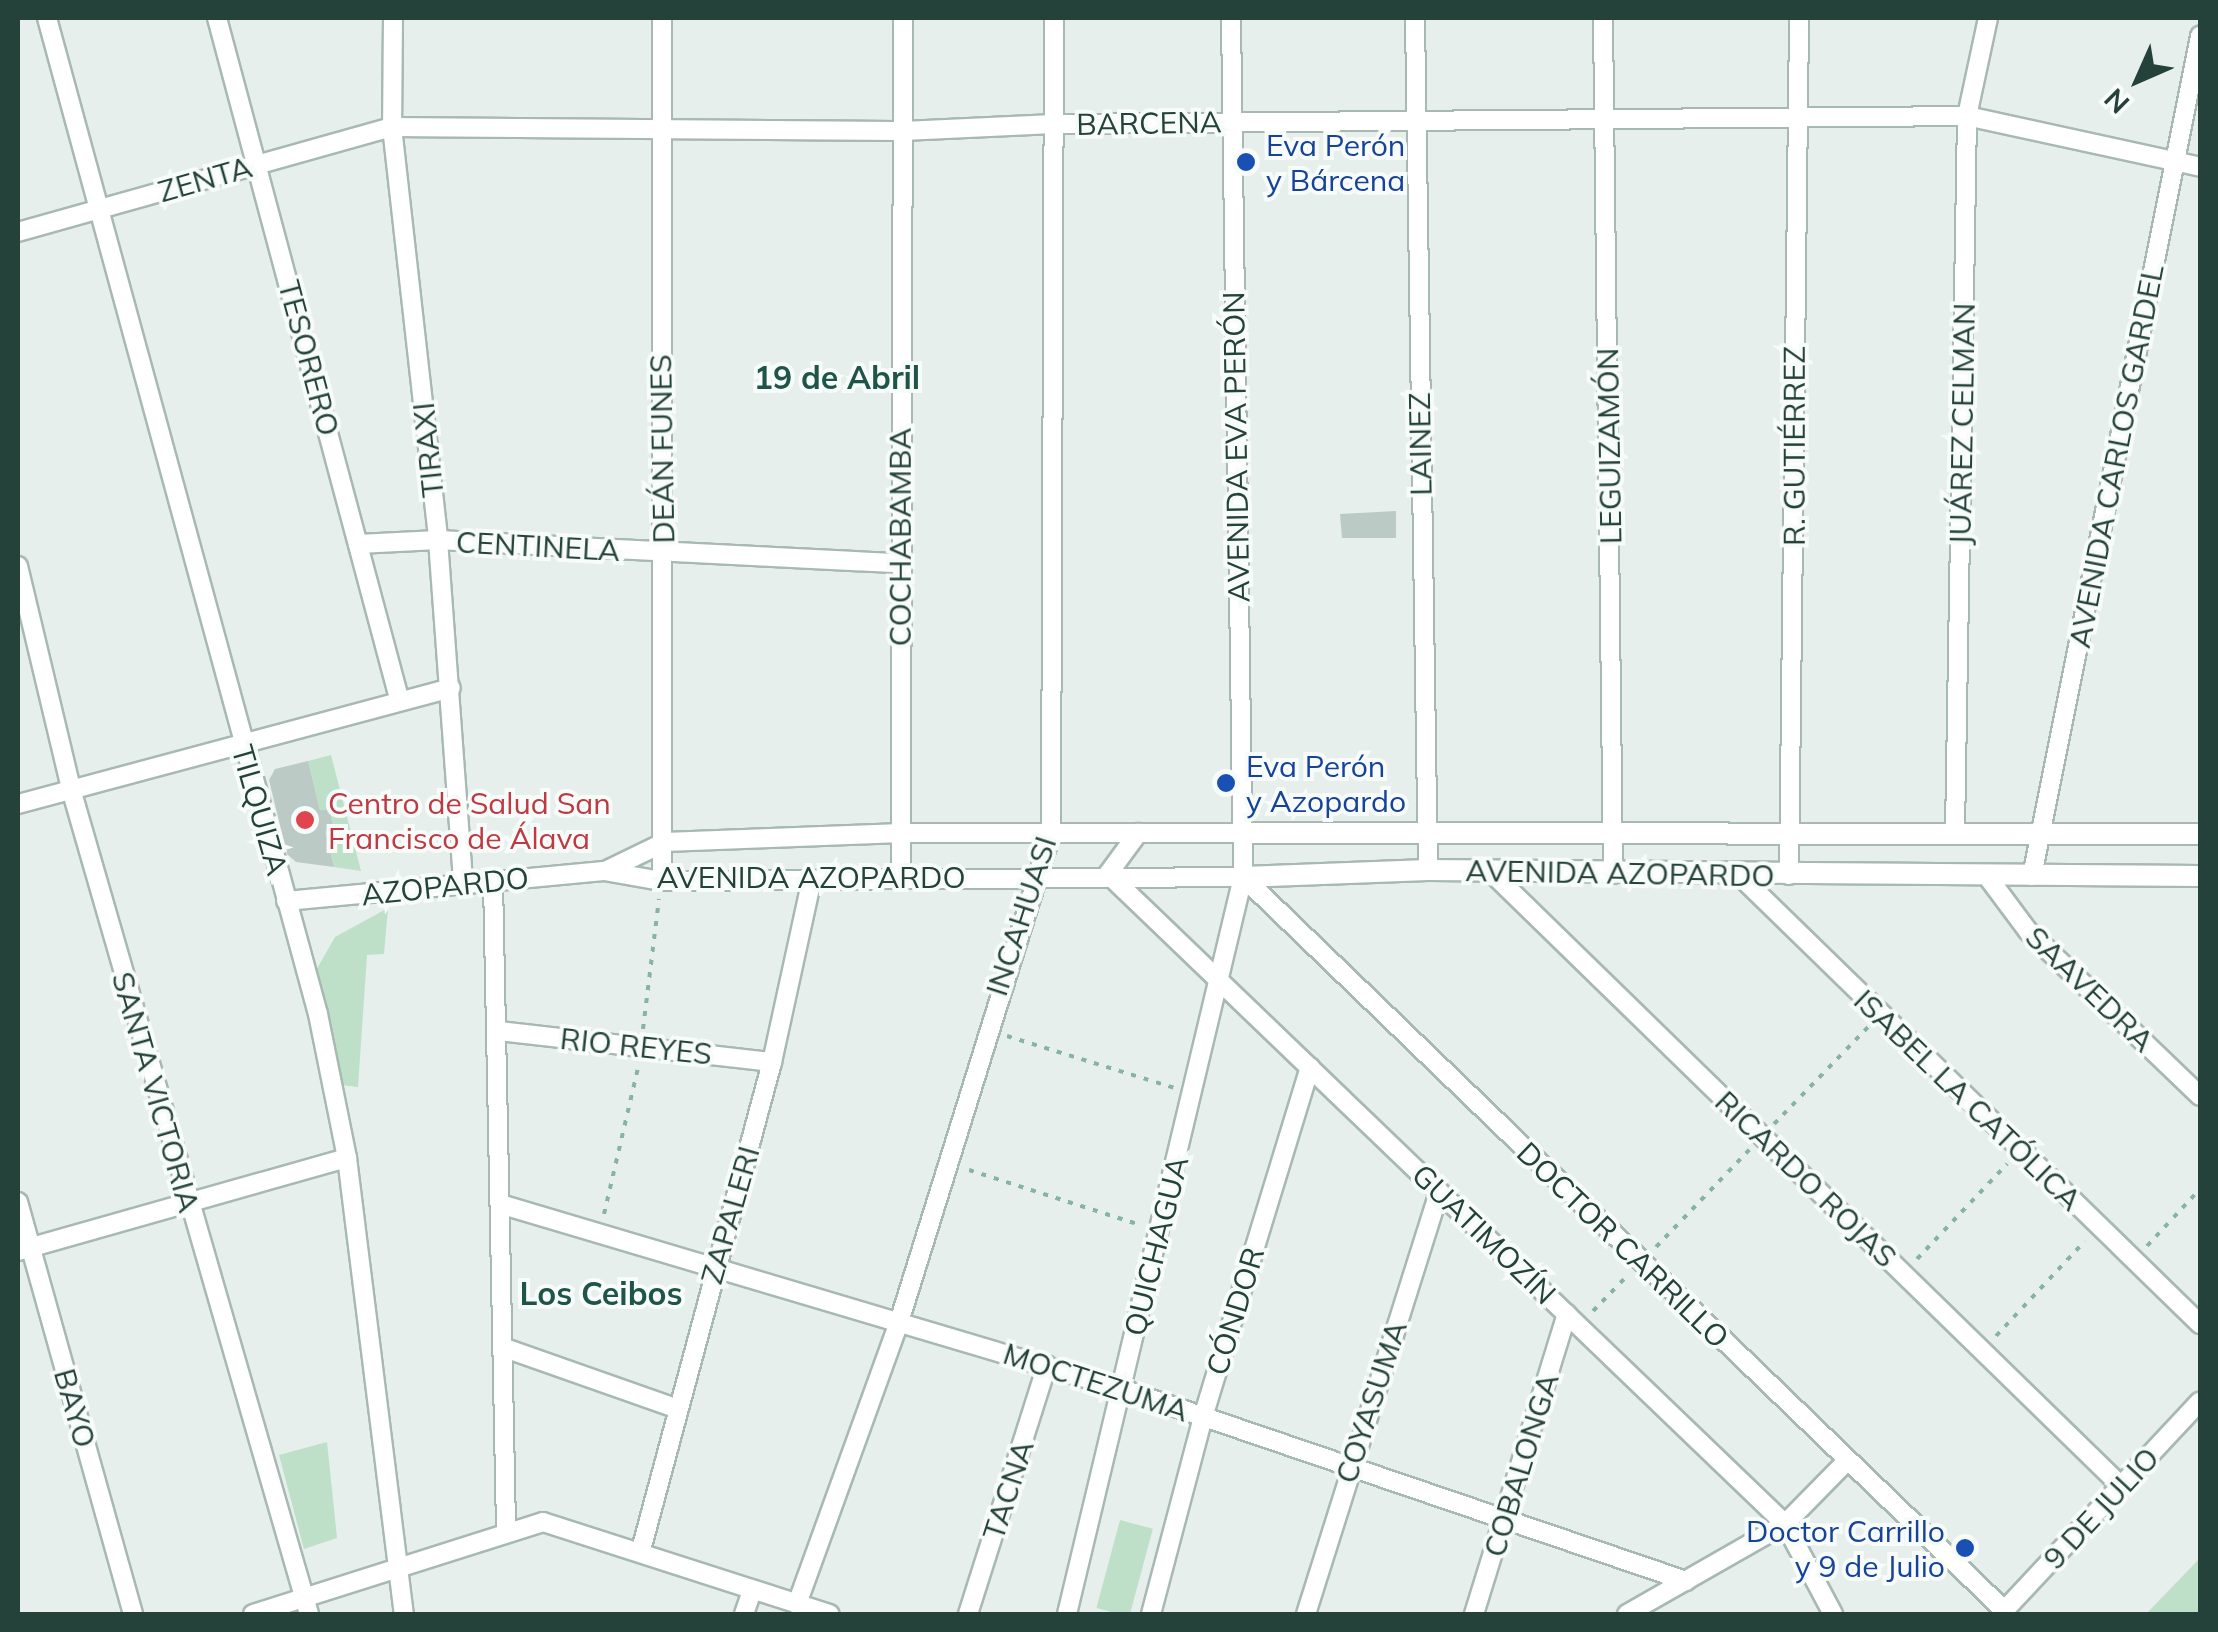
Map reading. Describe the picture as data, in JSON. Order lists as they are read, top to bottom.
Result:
{
  "streets": {
    "street": [
      "BARCENA",
      "ZENTA",
      "TESORERO",
      "JUÁREZ CELMAN",
      "LAINEZ",
      "LEGUIZAMÓN",
      "R. GUTIÉRREZ",
      "AVENIDA EVA PERÓN",
      "DEÁN FUNES",
      "TIRAXI",
      "AVENIDA CARLOS GARDEL",
      "COCHABAMBA",
      "CENTINELA",
      "TILQUIZA",
      "AVENIDA AZOPARDO",
      "AZOPARDO",
      "INCAHUASI",
      "SAAVEDRA",
      "RIO REYES",
      "SANTA VICTORIA",
      "ISABEL LA CATÓLICA",
      "RICARDO ROJAS",
      "ZAPALERI",
      "GUATIMOZÍN",
      "DOCTOR CARRILLO",
      "QUICHAGUA",
      "CÓNDOR",
      "MOCTEZUMA",
      "COYASUMA",
      "BAYO",
      "COBALONGA",
      "TACNA",
      "9 DE JULIO"
    ]
  },
  "crossings": [
    ["BARCENA", "ZENTA"],
    ["BARCENA", "JUÁREZ CELMAN"],
    ["BARCENA", "LAINEZ"],
    ["BARCENA", "LEGUIZAMÓN"],
    ["BARCENA", "R. GUTIÉRREZ"],
    ["BARCENA", "AVENIDA EVA PERÓN"],
    ["BARCENA", "DEÁN FUNES"],
    ["BARCENA", "TIRAXI"],
    ["BARCENA", "AVENIDA CARLOS GARDEL"],
    ["BARCENA", "COCHABAMBA"],
    ["BARCENA", "INCAHUASI"],
    ["ZENTA", "TESORERO"],
    ["ZENTA", "TIRAXI"],
    ["ZENTA", "TILQUIZA"],
    ["TESORERO", "CENTINELA"],
    ["JUÁREZ CELMAN", "AVENIDA AZOPARDO"],
    ["LAINEZ", "AVENIDA AZOPARDO"],
    ["LEGUIZAMÓN", "AVENIDA AZOPARDO"],
    ["R. GUTIÉRREZ", "AVENIDA AZOPARDO"],
    ["AVENIDA EVA PERÓN", "AVENIDA AZOPARDO"],
    ["AVENIDA EVA PERÓN", "DOCTOR CARRILLO"],
    ["AVENIDA EVA PERÓN", "QUICHAGUA"],
    ["DEÁN FUNES", "CENTINELA"],
    ["DEÁN FUNES", "AVENIDA AZOPARDO"],
    ["TIRAXI", "CENTINELA"],
    ["TIRAXI", "AZOPARDO"],
    ["AVENIDA CARLOS GARDEL", "AVENIDA AZOPARDO"],
    ["COCHABAMBA", "CENTINELA"],
    ["COCHABAMBA", "AVENIDA AZOPARDO"],
    ["TILQUIZA", "AZOPARDO"],
    ["AVENIDA AZOPARDO", "AZOPARDO"],
    ["AVENIDA AZOPARDO", "INCAHUASI"],
    ["AVENIDA AZOPARDO", "SAAVEDRA"],
    ["AVENIDA AZOPARDO", "ISABEL LA CATÓLICA"],
    ["AVENIDA AZOPARDO", "RICARDO ROJAS"],
    ["AVENIDA AZOPARDO", "ZAPALERI"],
    ["AVENIDA AZOPARDO", "GUATIMOZÍN"],
    ["AVENIDA AZOPARDO", "DOCTOR CARRILLO"],
    ["AVENIDA AZOPARDO", "QUICHAGUA"],
    ["INCAHUASI", "MOCTEZUMA"],
    ["RIO REYES", "ZAPALERI"],
    ["RICARDO ROJAS", "9 DE JULIO"],
    ["ZAPALERI", "MOCTEZUMA"],
    ["GUATIMOZÍN", "QUICHAGUA"],
    ["GUATIMOZÍN", "CÓNDOR"],
    ["GUATIMOZÍN", "COYASUMA"],
    ["GUATIMOZÍN", "COBALONGA"],
    ["DOCTOR CARRILLO", "QUICHAGUA"],
    ["DOCTOR CARRILLO", "9 DE JULIO"],
    ["QUICHAGUA", "MOCTEZUMA"],
    ["CÓNDOR", "MOCTEZUMA"],
    ["MOCTEZUMA", "COYASUMA"],
    ["MOCTEZUMA", "COBALONGA"],
    ["MOCTEZUMA", "TACNA"]
  ],
  "districts": ["19 de Abril", "Los Ceibos"],
  "places": [
    "Eva Perón y Bárcena",
    "Eva Perón y Azopardo",
    "Centro de Salud San Francisco de Álava",
    "Doctor Carrillo y 9 de Julio"
  ],
  "north": "bottom left"
}
